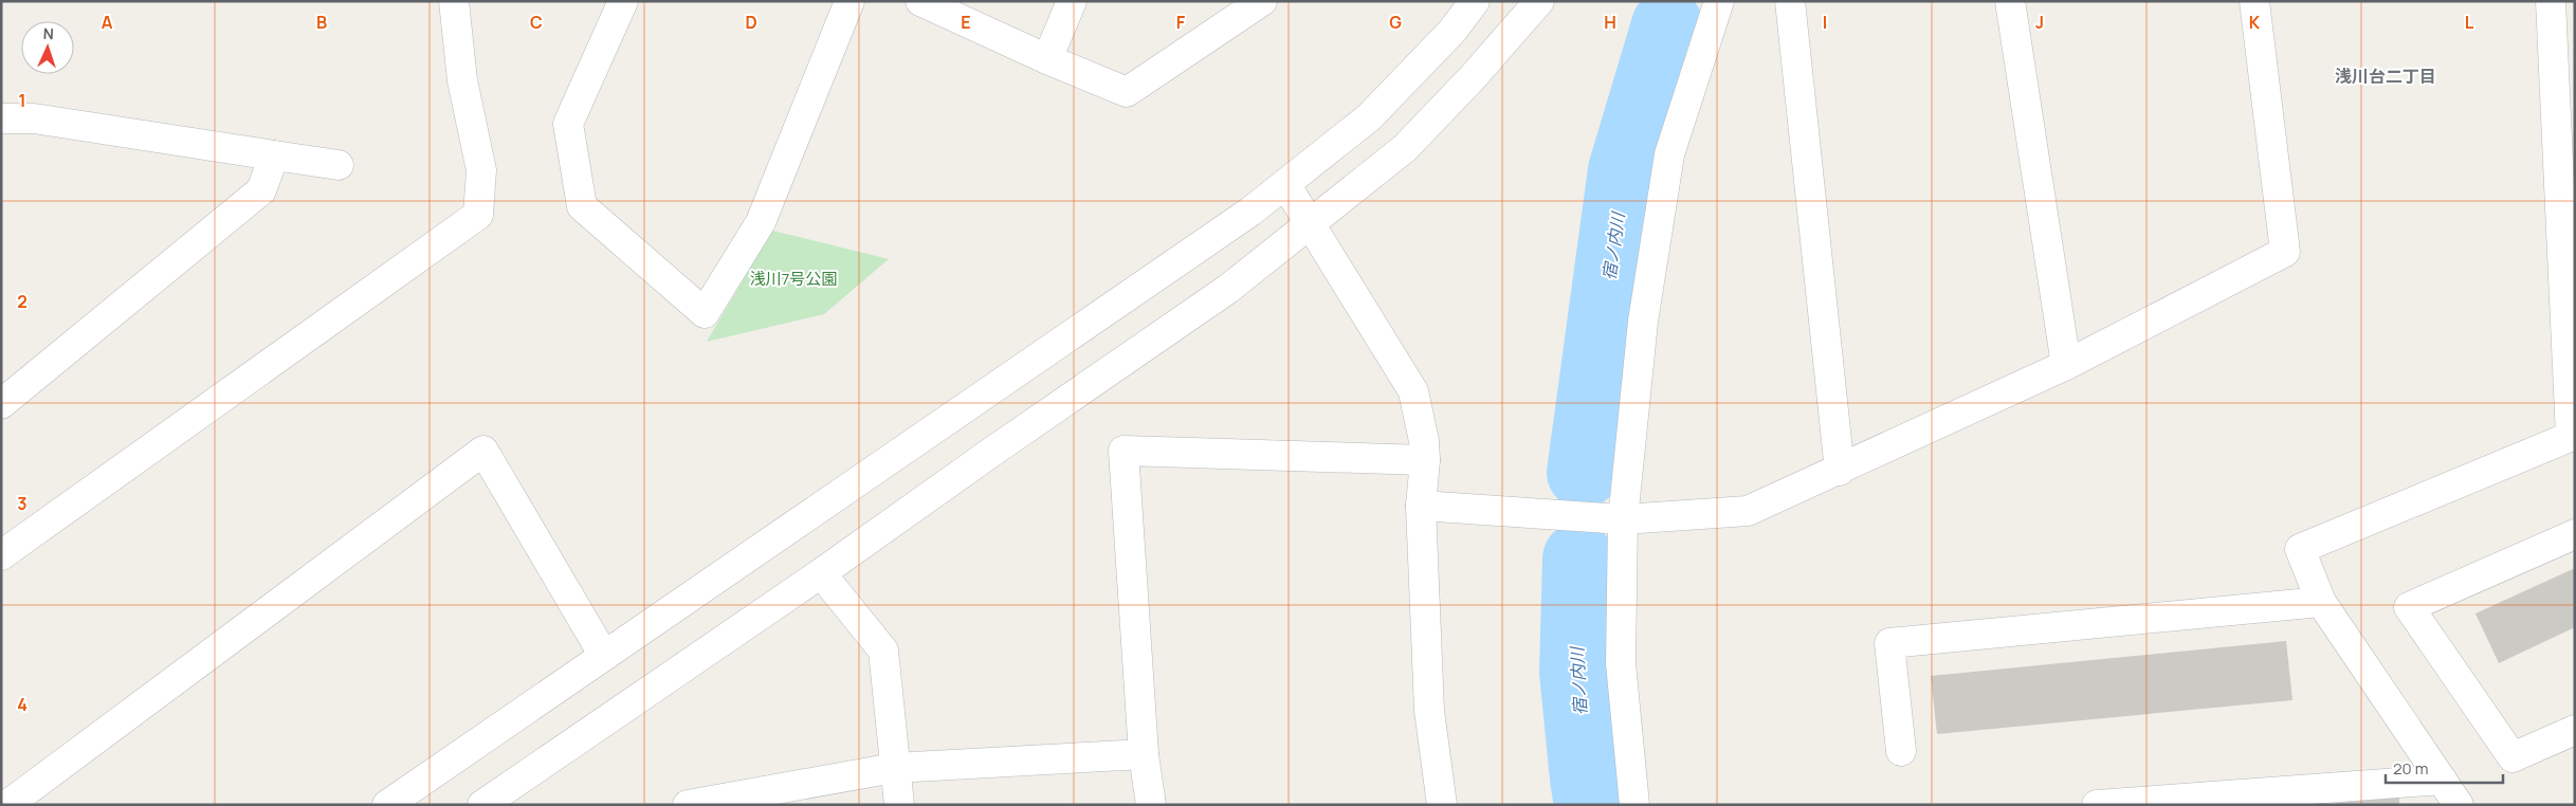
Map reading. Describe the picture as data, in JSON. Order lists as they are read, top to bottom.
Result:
{
  "districts": ["浅川台二丁目"],
  "water": ["宿ノ内川"],
  "parks": ["浅川7号公園"],
  "scale_bar": "20 m",
  "north": "top",
  "grid": {
    "columns": [
      "A",
      "B",
      "C",
      "D",
      "E",
      "F",
      "G",
      "H",
      "I",
      "J",
      "K",
      "L"
    ],
    "rows": [
      "1",
      "2",
      "3",
      "4"
    ]
  }
}
